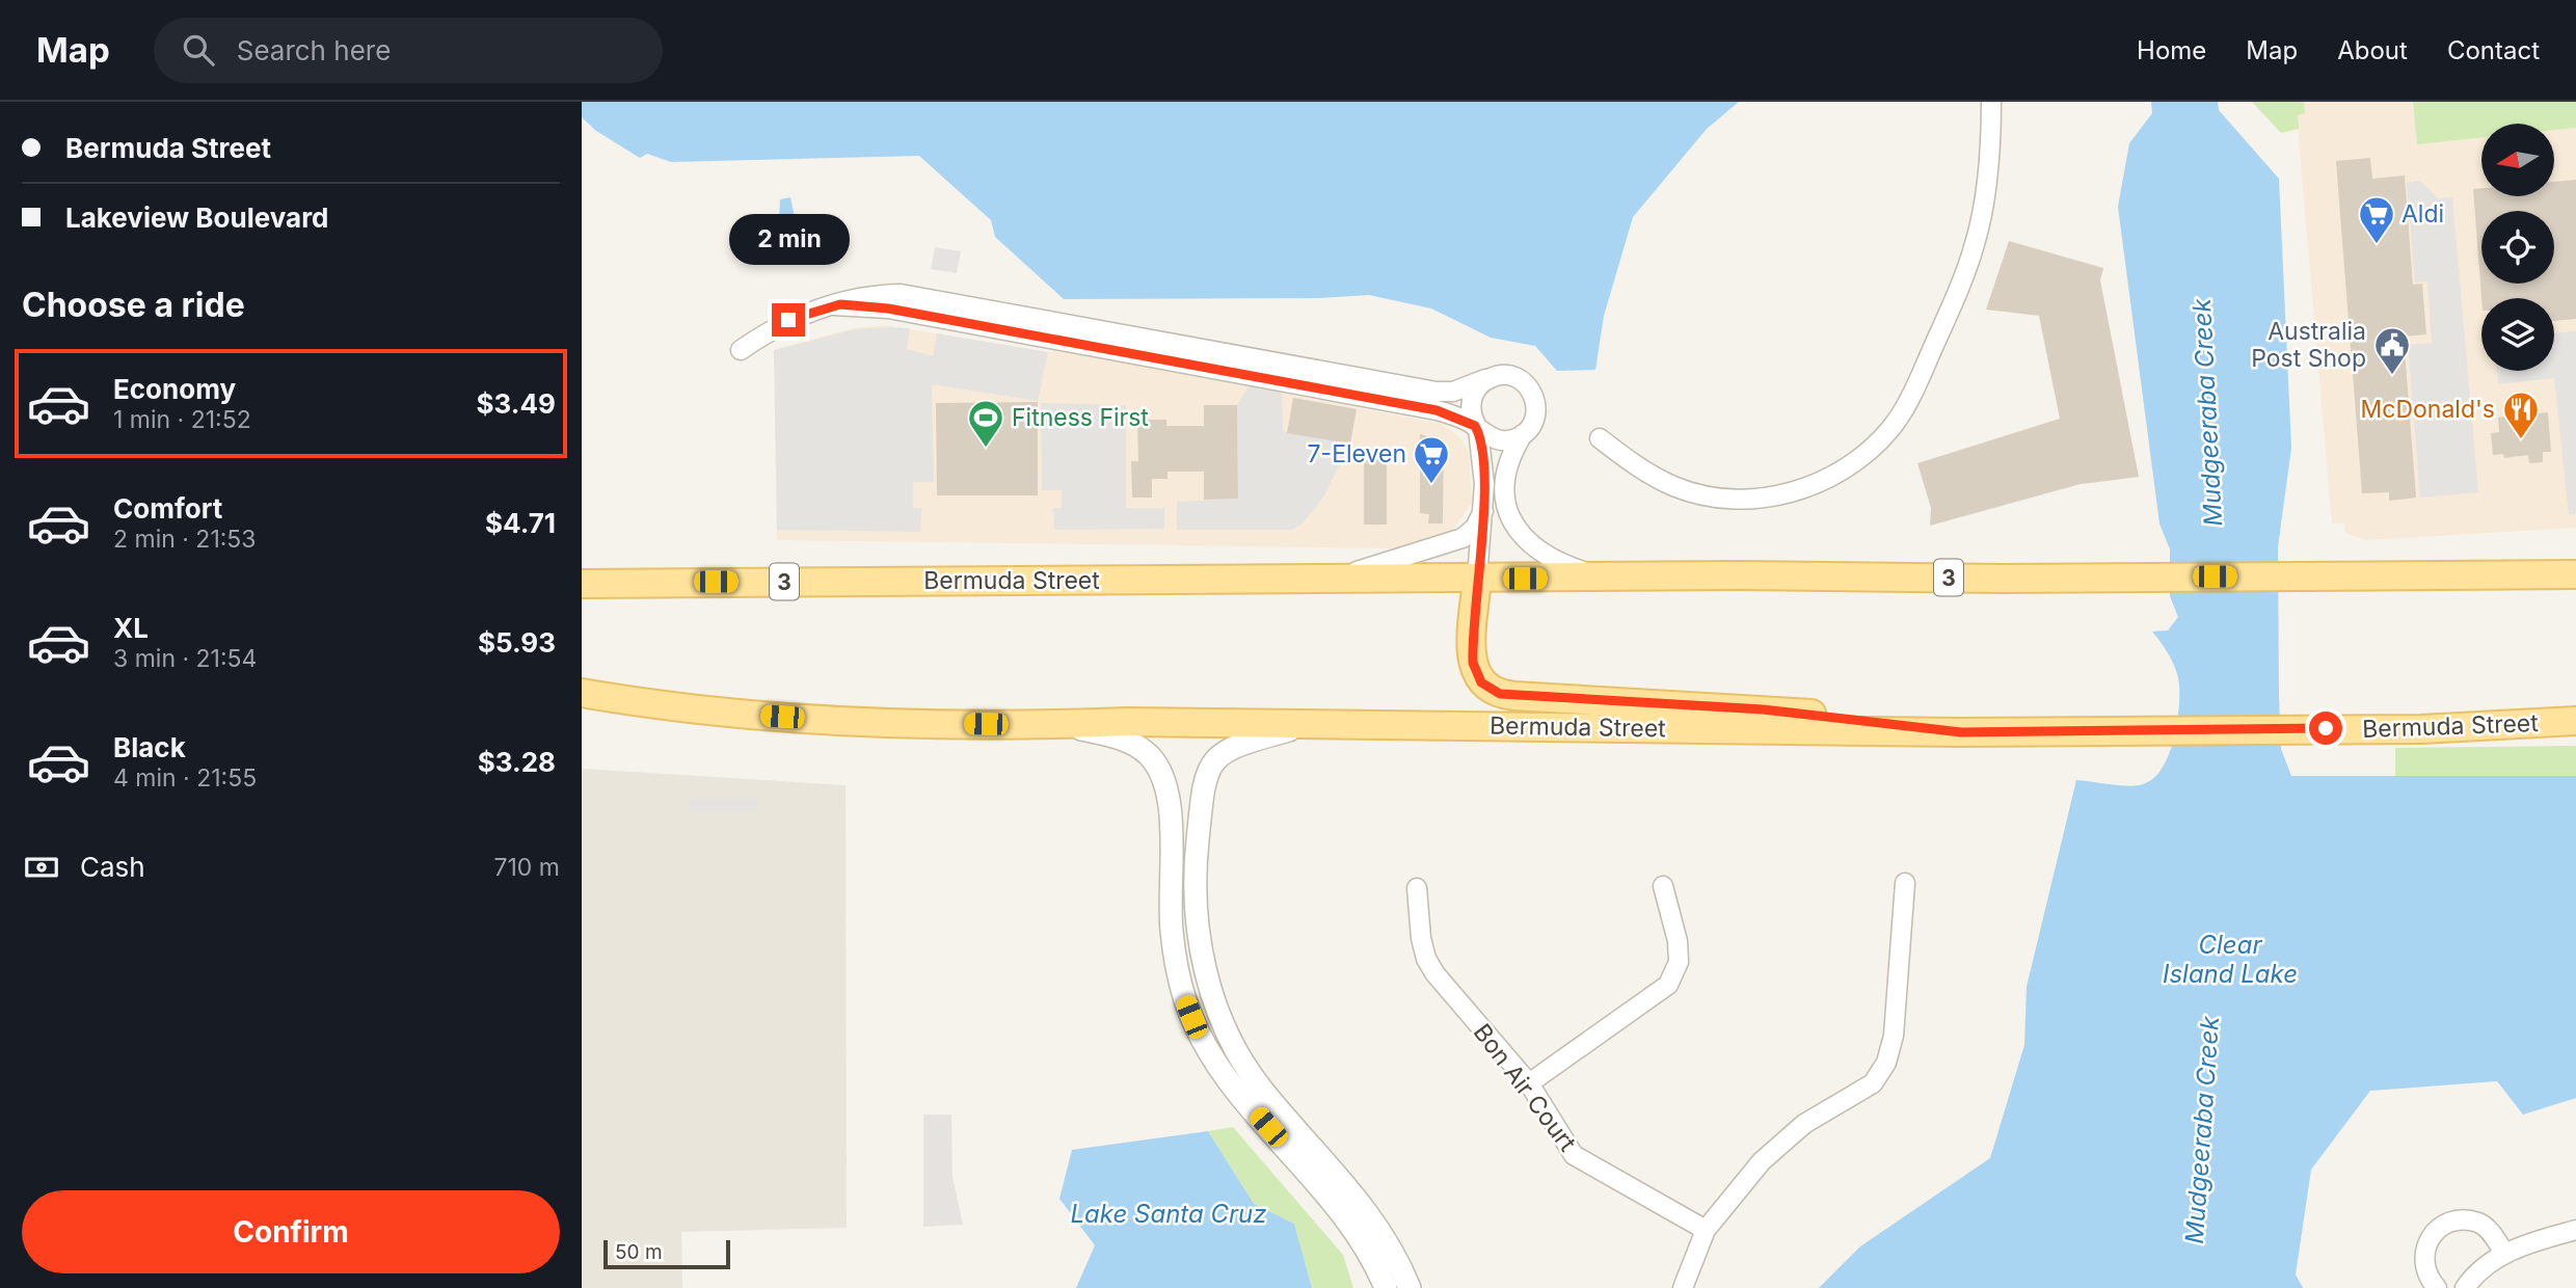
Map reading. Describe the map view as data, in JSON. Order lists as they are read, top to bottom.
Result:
{
  "streets": {
    "main road": ["3", "Bermuda Street"],
    "street": ["Bon Air Court"]
  },
  "water": ["Mudgeeraba Creek", "Clear Island Lake", "Lake Santa Cruz"],
  "places": {
    "supermarket": ["Aldi", "7-Eleven"],
    "public building": ["Australia Post Shop"],
    "restaurant": ["McDonald's"],
    "sports": ["Fitness First"]
  },
  "scale_bar": "50 m",
  "north": "left",
  "page": {
    "header": "Map",
    "search": "Search here",
    "nav": [
      "Home",
      "Map",
      "About",
      "Contact"
    ],
    "banner": ["Bermuda Street", "Lakeview Boulevard"],
    "bubble": "2 min",
    "heading": "Choose a ride",
    "list": [
      {
        "name": "Economy",
        "note": "1 min · 21:52",
        "value": "$3.49"
      },
      {
        "name": "Comfort",
        "note": "2 min · 21:53",
        "value": "$4.71"
      },
      {
        "name": "XL",
        "note": "3 min · 21:54",
        "value": "$5.93"
      },
      {
        "name": "Black",
        "note": "4 min · 21:55",
        "value": "$3.28"
      }
    ],
    "pay": ["Cash", "710 m"],
    "buttons": "Confirm",
    "scale": "50 m"
  }
}
